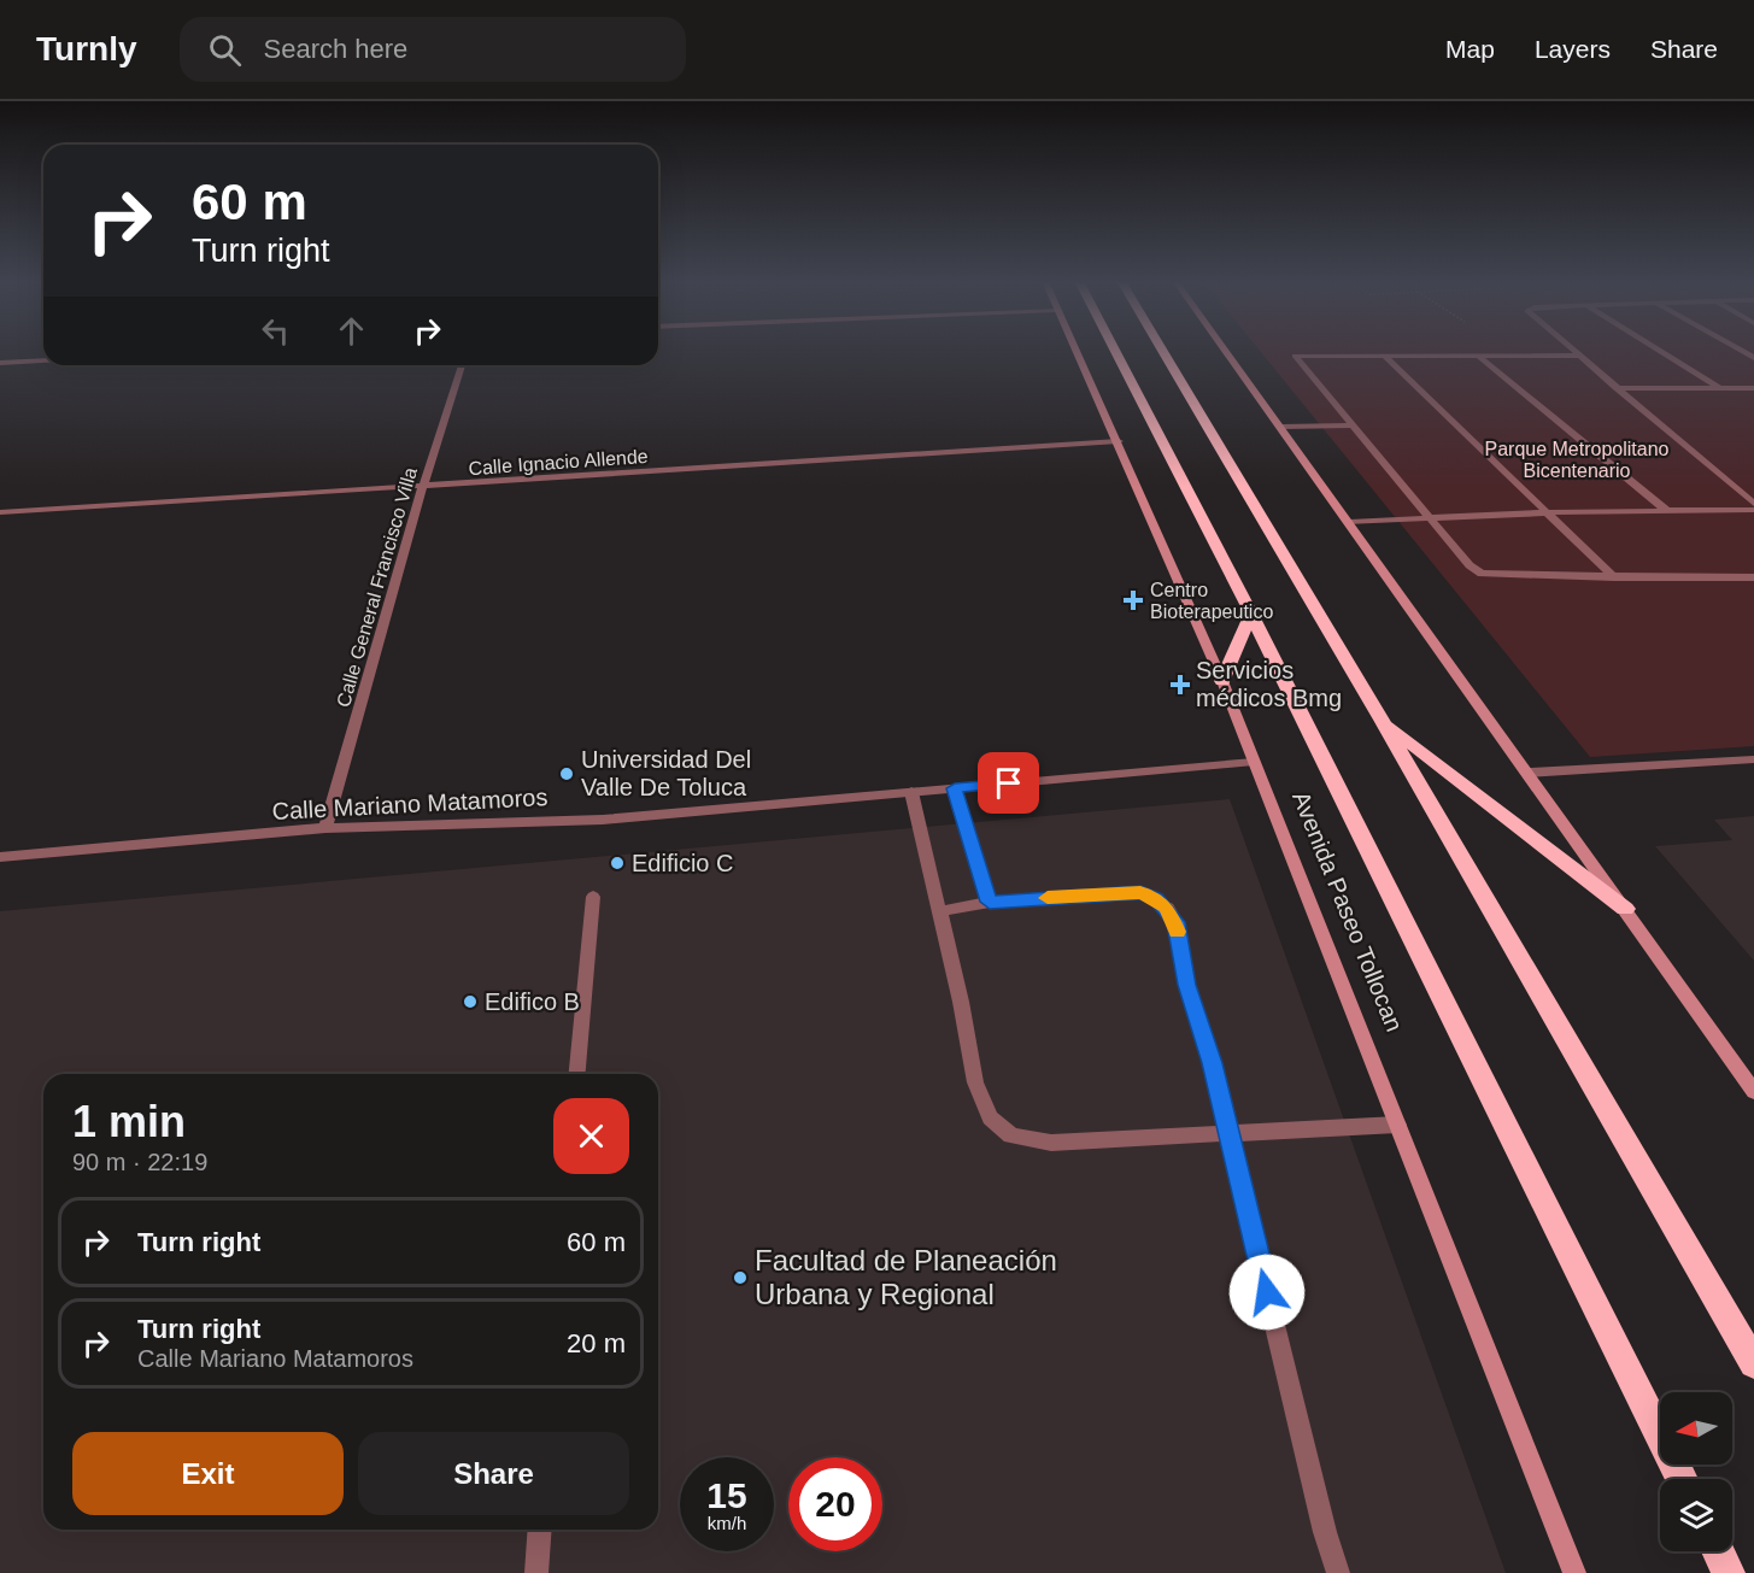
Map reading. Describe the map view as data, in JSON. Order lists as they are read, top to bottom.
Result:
{
  "streets": {
    "highway": ["Avenida Paseo Tollocan"],
    "street": ["Calle Ignacio Allende", "Calle General Francisco Villa", "Calle Mariano Matamoros"]
  },
  "crossings": [
    ["Calle Ignacio Allende", "Calle General Francisco Villa"],
    ["Calle Ignacio Allende", "Avenida Paseo Tollocan"],
    ["Calle General Francisco Villa", "Calle Mariano Matamoros"],
    ["Calle Mariano Matamoros", "Avenida Paseo Tollocan"]
  ],
  "parks": ["Parque Metropolitano Bicentenario"],
  "places": {
    "health": ["Centro Bioterapeutico", "Servicios médicos Bmg"],
    "other": [
      "Universidad Del Valle De Toluca",
      "Edificio C",
      "Edifico B",
      "Facultad de Planeación Urbana y Regional"
    ]
  },
  "north": "left",
  "page": {
    "header": "Turnly",
    "search": "Search here",
    "nav": ["Map", "Layers", "Share"],
    "turn": ["60 m", "Turn right"],
    "heading": ["1 min", "90 m · 22:19"],
    "list": [
      {
        "name": "Turn right",
        "value": "60 m"
      },
      {
        "name": "Turn right",
        "note": "Calle Mariano Matamoros",
        "value": "20 m"
      }
    ],
    "buttons": ["Exit", "Share"],
    "speed": "15 km/h",
    "limit": "20"
  }
}
